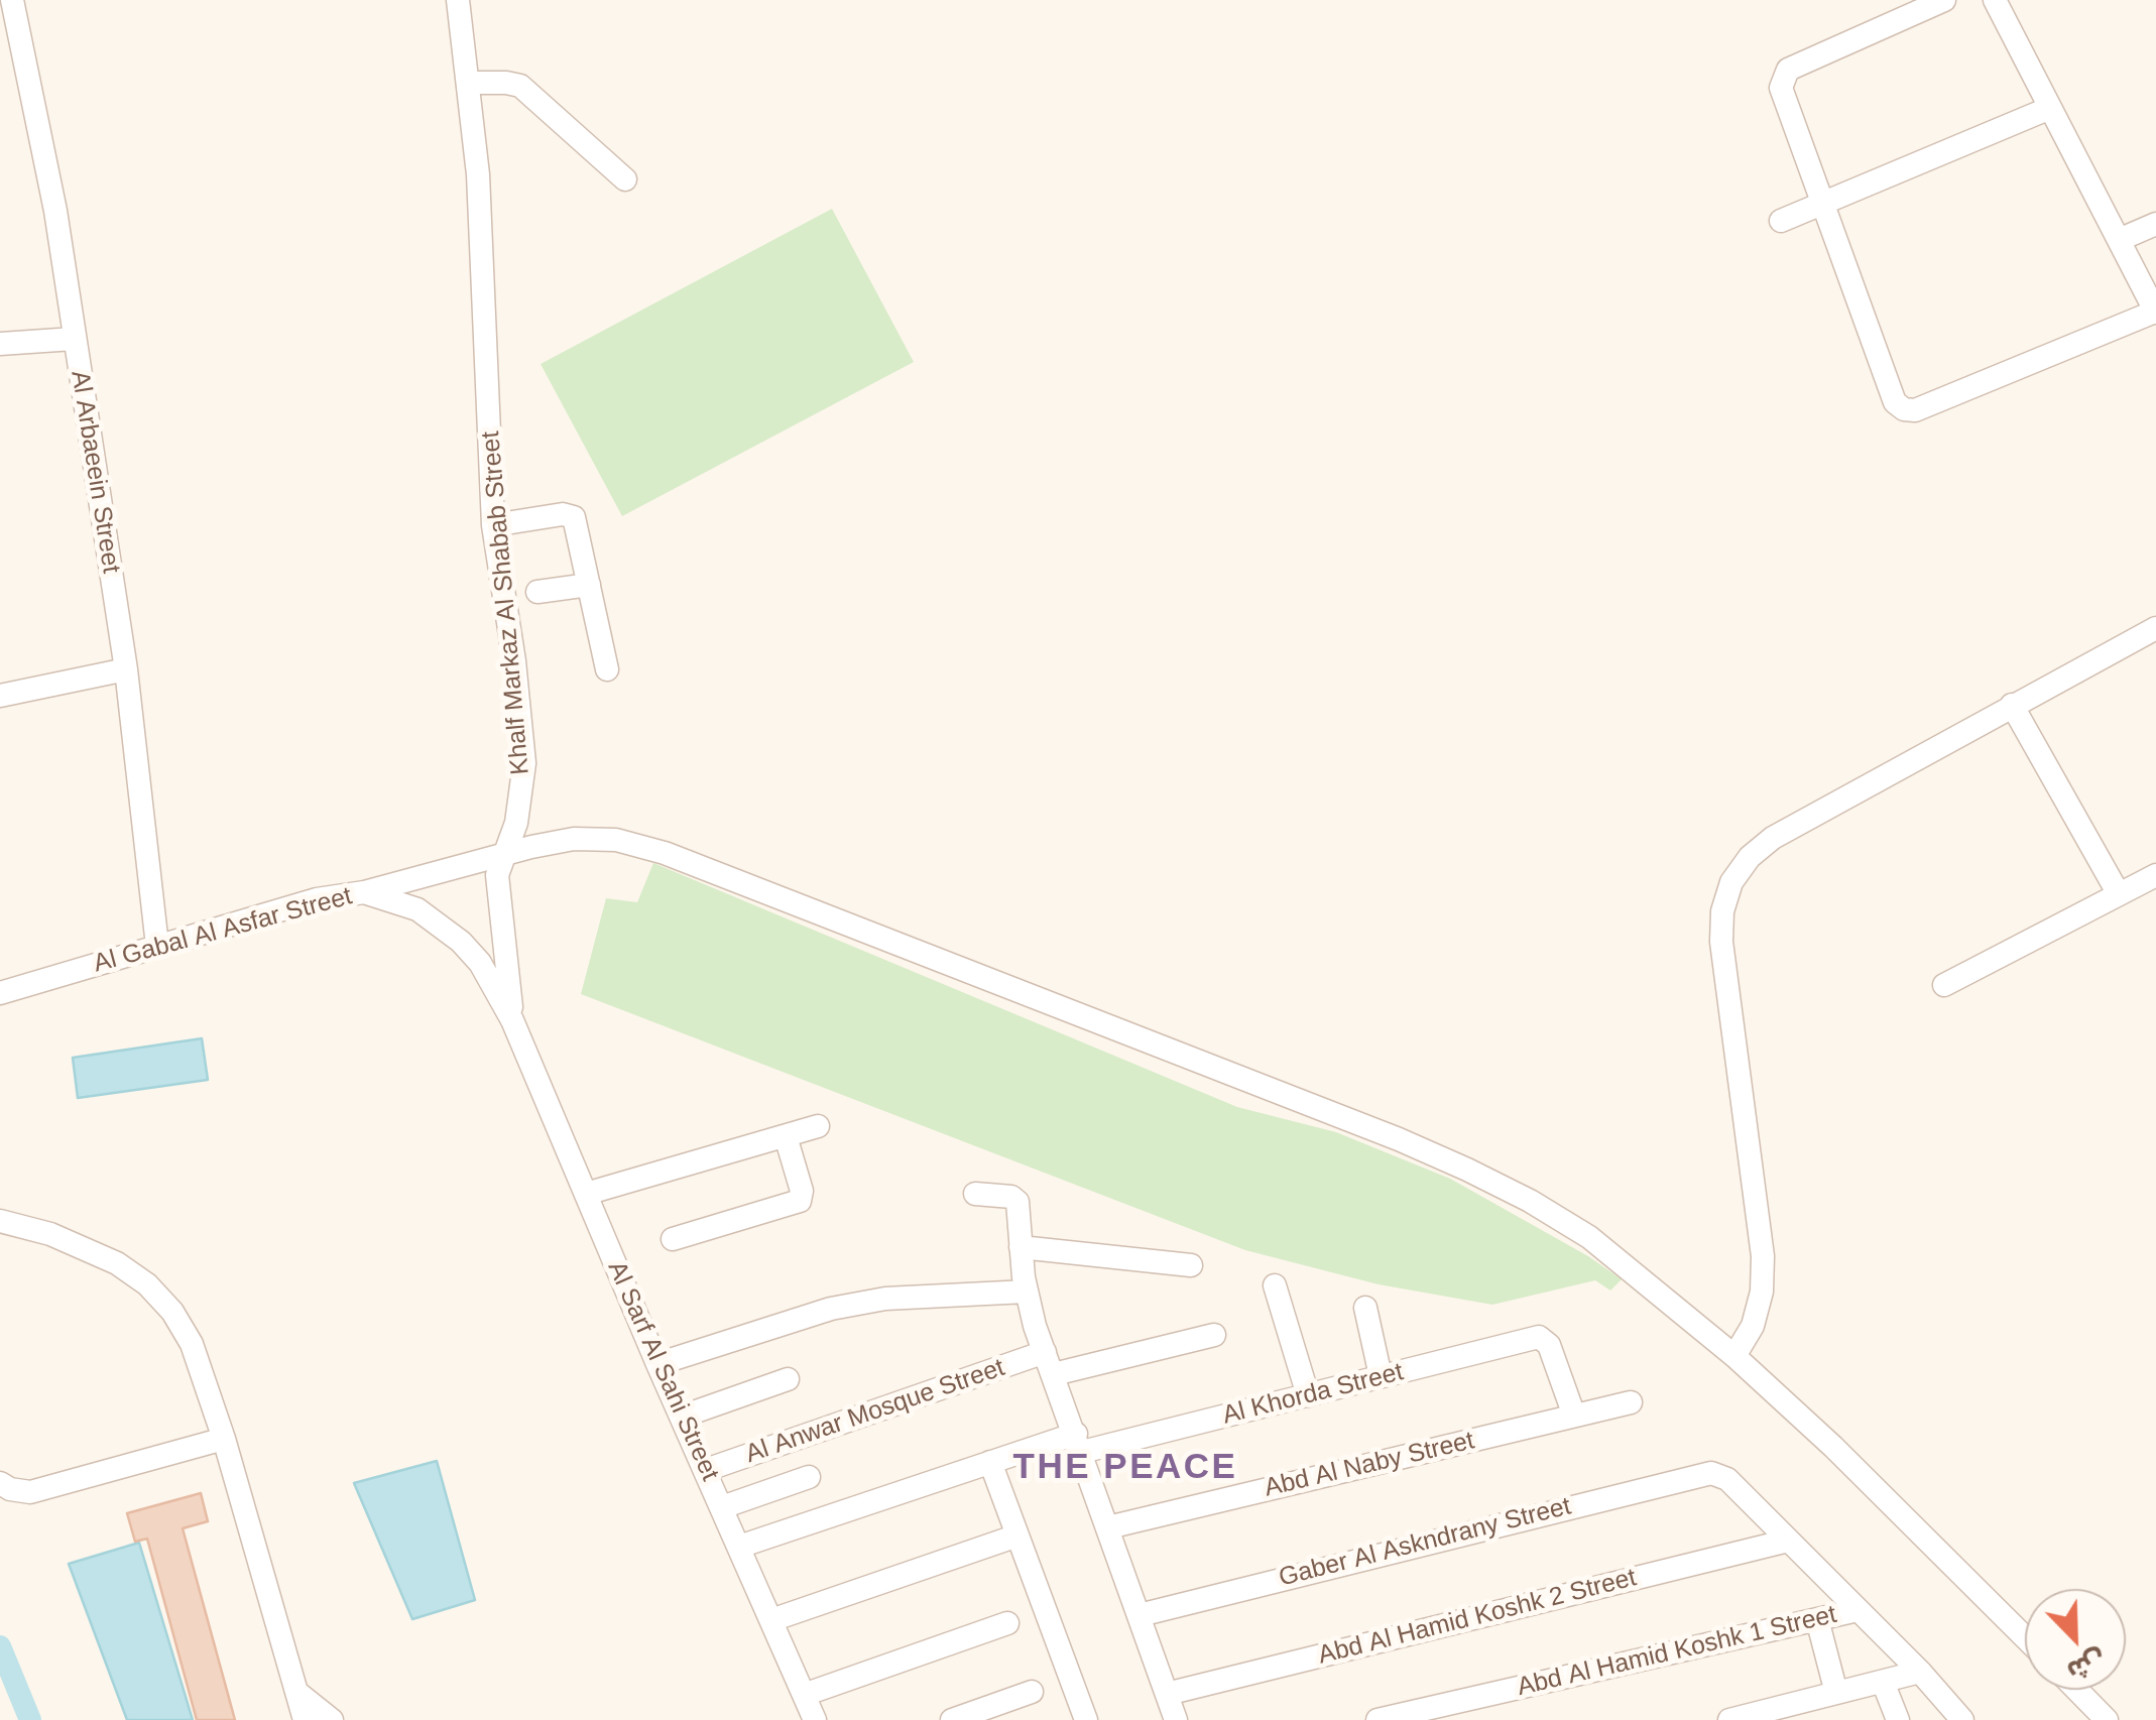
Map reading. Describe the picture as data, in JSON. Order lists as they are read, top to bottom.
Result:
{
  "streets": {
    "street": [
      "Al Arbaeein Street",
      "Khalf Markaz Al Shabab Street",
      "Al Gabal Al Asfar Street",
      "Al Sarf Al Sahi Street",
      "Al Khorda Street",
      "Al Anwar Mosque Street",
      "Abd Al Naby Street",
      "Gaber Al Askndrany Street",
      "Abd Al Hamid Koshk 2 Street",
      "Abd Al Hamid Koshk 1 Street"
    ]
  },
  "crossings": [
    ["Al Arbaeein Street", "Al Gabal Al Asfar Street"],
    ["Khalf Markaz Al Shabab Street", "Al Gabal Al Asfar Street"],
    ["Khalf Markaz Al Shabab Street", "Al Sarf Al Sahi Street"],
    ["Al Gabal Al Asfar Street", "Al Sarf Al Sahi Street"],
    ["Al Sarf Al Sahi Street", "Al Khorda Street"],
    ["Al Sarf Al Sahi Street", "Al Anwar Mosque Street"],
    ["Al Khorda Street", "Abd Al Naby Street"],
    ["Gaber Al Askndrany Street", "Abd Al Hamid Koshk 2 Street"]
  ],
  "districts": ["THE PEACE"],
  "north": "bottom right"
}
